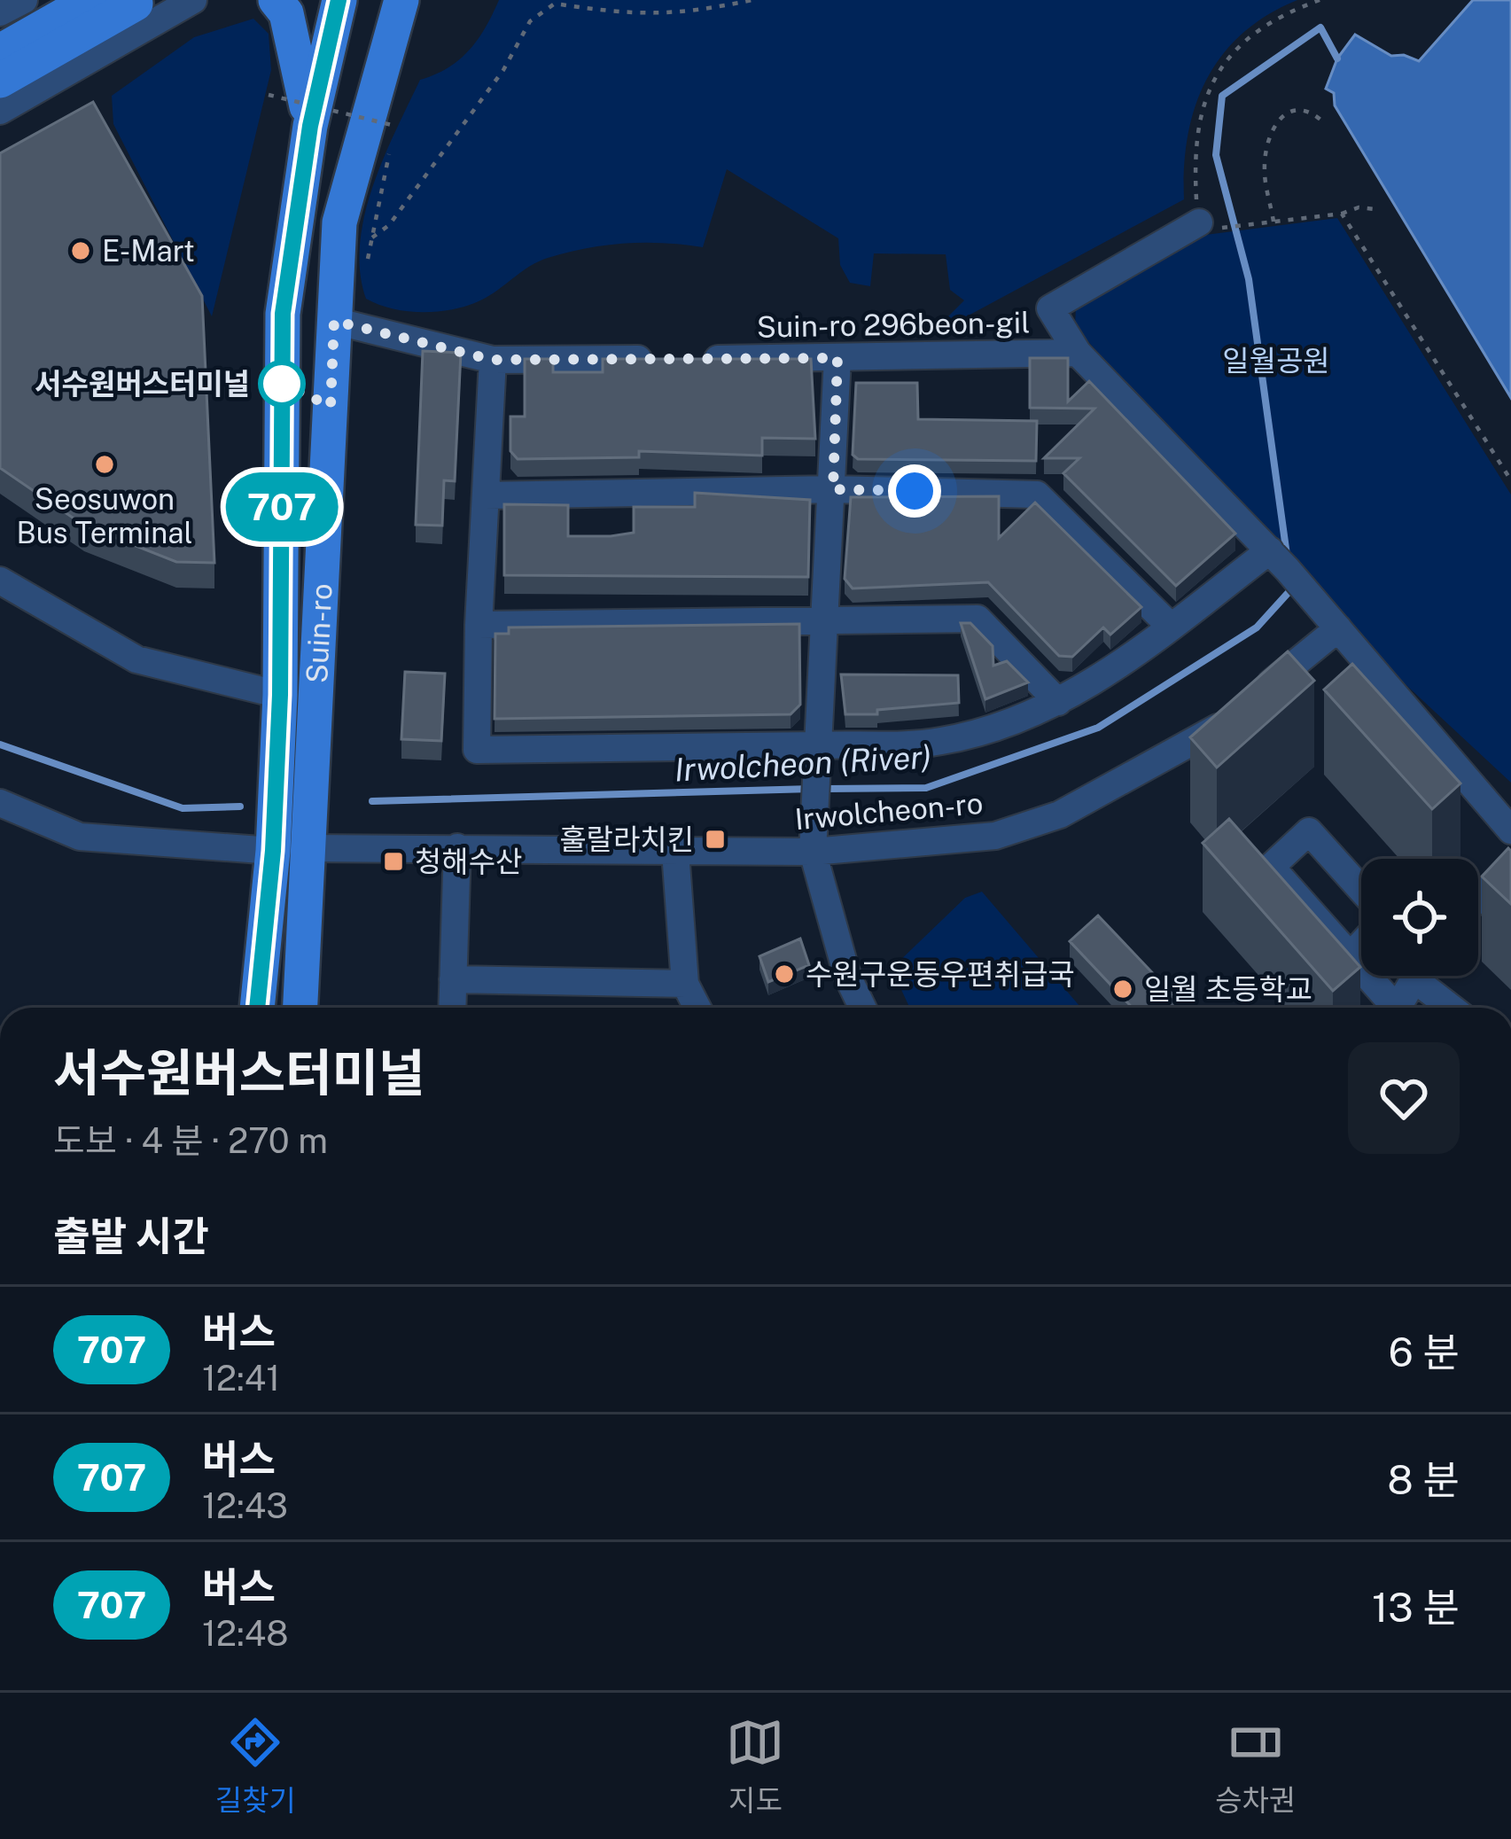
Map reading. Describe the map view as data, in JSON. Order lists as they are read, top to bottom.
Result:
{
  "streets": {
    "main road": ["Suin-ro"],
    "street": ["Suin-ro 296beon-gil", "Irwolcheon-ro"]
  },
  "crossings": [
    ["Suin-ro 296beon-gil", "Suin-ro"],
    ["Suin-ro", "Irwolcheon-ro"]
  ],
  "water": ["Irwolcheon (River)"],
  "parks": ["일월공원"],
  "places": {
    "other": [
      "E-Mart",
      "서수원버스터미널",
      "Seosuwon Bus Terminal",
      "수원구운동우편취급국",
      "일월 초등학교"
    ],
    "transit": ["훌랄라치킨", "청해수산"]
  },
  "lines": ["bus line 707"],
  "page": {
    "on_map": "707",
    "heading": [
      ["서수원버스터미널", "도보 · 4 분 · 270 m"],
      "출발 시간"
    ],
    "list": [
      {
        "mark": "707",
        "name": "버스",
        "note": "12:41",
        "value": "6 분"
      },
      {
        "mark": "707",
        "name": "버스",
        "note": "12:43",
        "value": "8 분"
      },
      {
        "mark": "707",
        "name": "버스",
        "note": "12:48",
        "value": "13 분"
      }
    ],
    "tabs": ["길찾기", "지도", "승차권"]
  }
}
